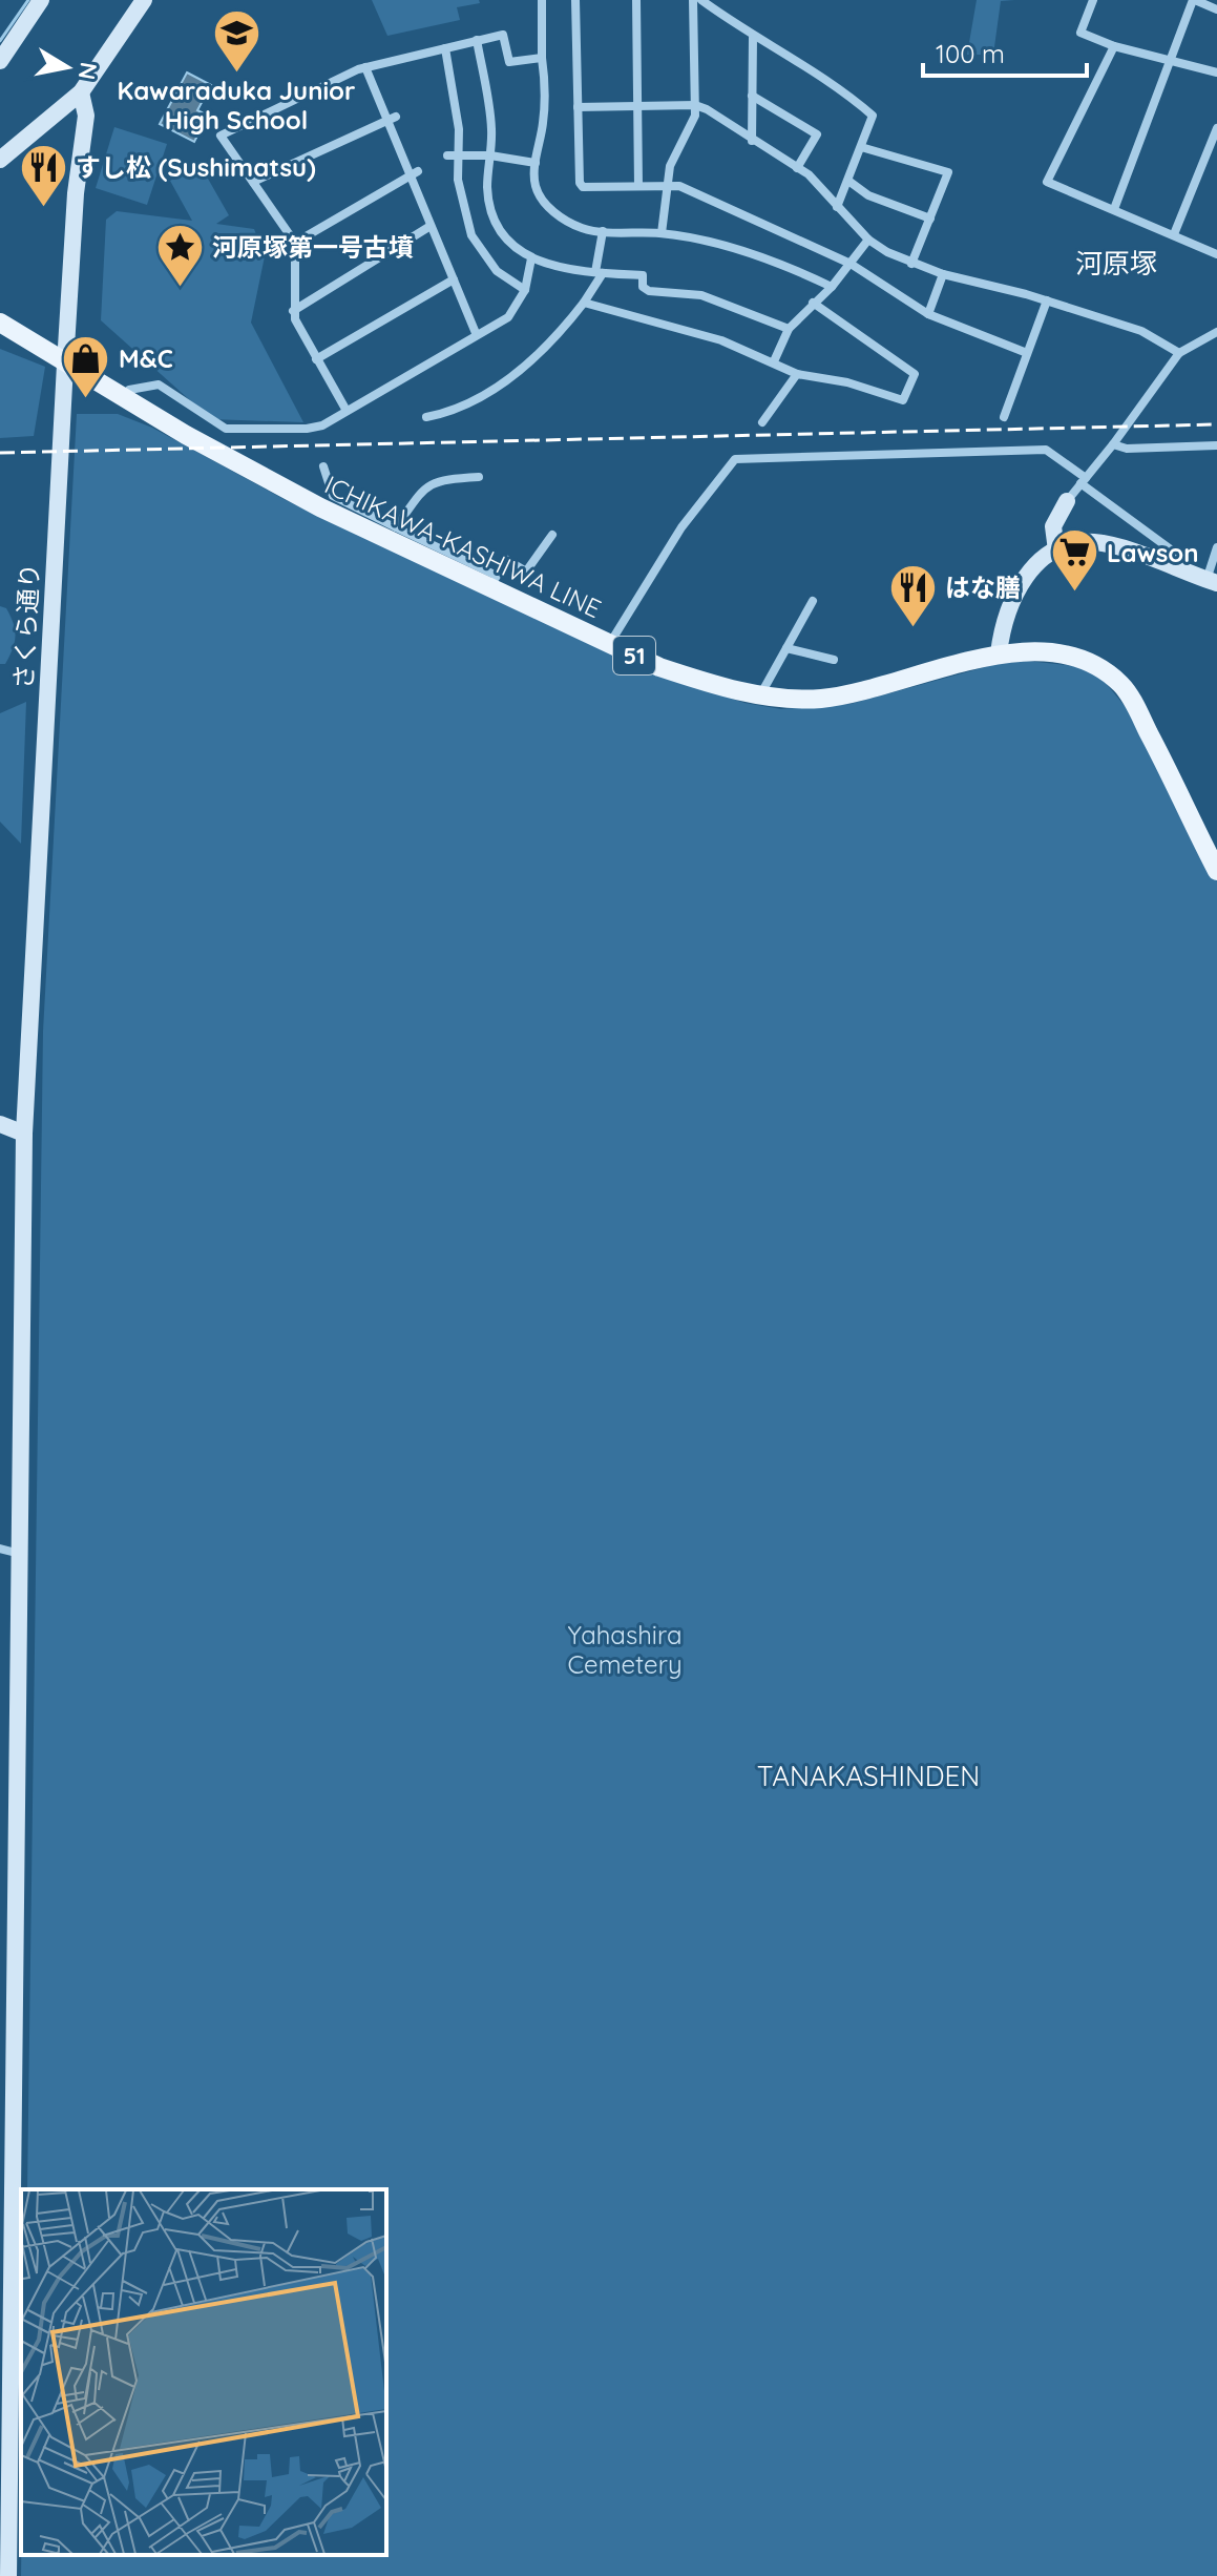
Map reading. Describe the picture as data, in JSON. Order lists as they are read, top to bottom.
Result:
{
  "streets": {
    "main road": ["ICHIKAWA-KASHIWA LINE", "51"],
    "street": ["さくら通り"]
  },
  "crossings": [
    ["ICHIKAWA-KASHIWA LINE", "さくら通り"]
  ],
  "districts": ["河原塚", "TANAKASHINDEN"],
  "parks": ["Yahashira Cemetery"],
  "places": {
    "school or university": ["Kawaraduka Junior High School"],
    "restaurant": ["すし松 (Sushimatsu)", "はな膳"],
    "place": ["河原塚第一号古墳"],
    "shop": ["M&C"],
    "supermarket": ["Lawson"]
  },
  "scale_bar": "100 m",
  "north": "right"
}
